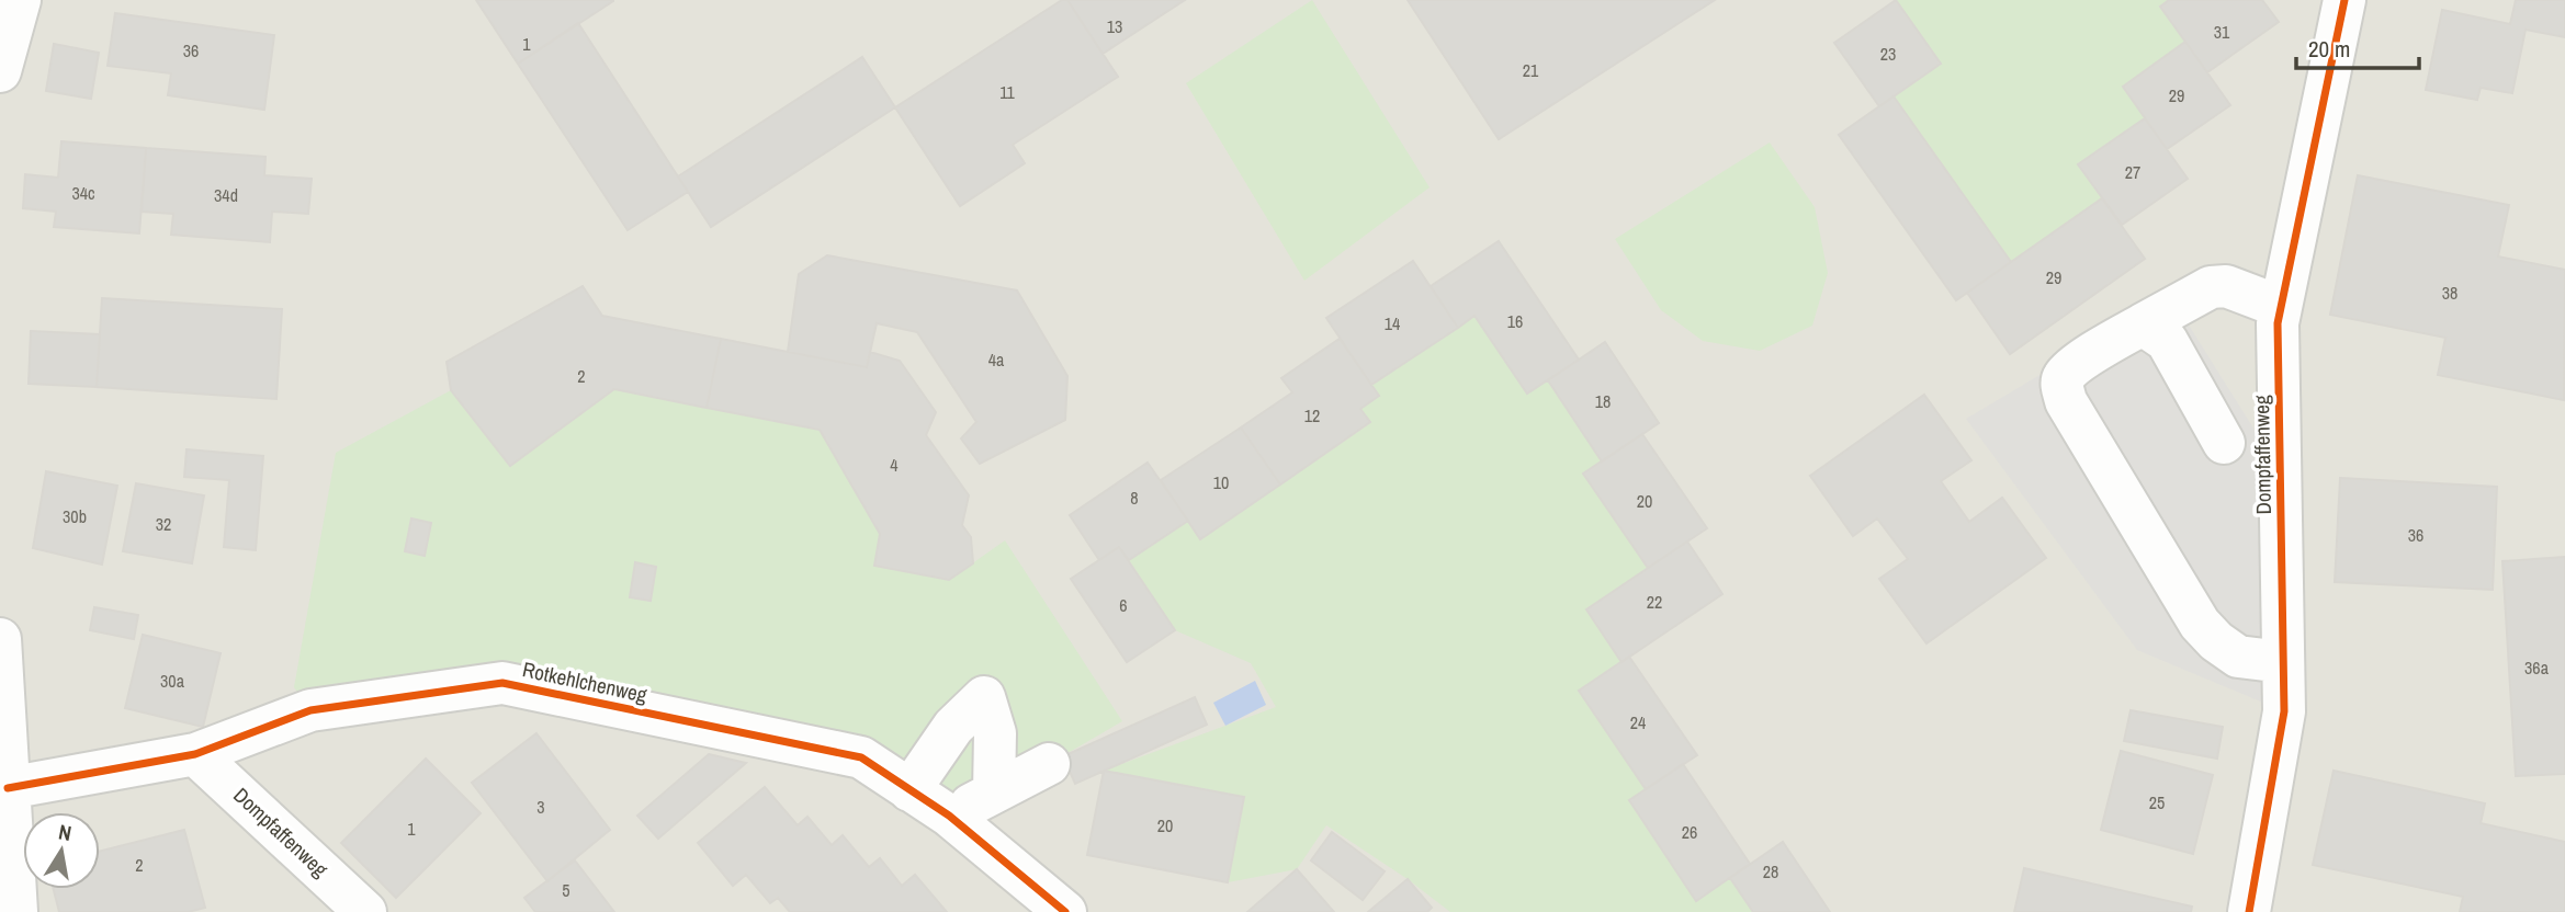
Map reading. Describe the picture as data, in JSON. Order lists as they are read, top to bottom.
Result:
{
  "streets": {
    "street": ["Dompfaffenweg", "Rotkehlchenweg"]
  },
  "crossings": [
    ["Dompfaffenweg", "Rotkehlchenweg"]
  ],
  "house_numbers": [
    "13",
    "31",
    "1",
    "36",
    "23",
    "21",
    "11",
    "29",
    "27",
    "34c",
    "34d",
    "29",
    "38",
    "16",
    "14",
    "4a",
    "2",
    "18",
    "12",
    "4",
    "10",
    "8",
    "20",
    "30b",
    "32",
    "36",
    "22",
    "6",
    "36a",
    "30a",
    "24",
    "25",
    "3",
    "20",
    "1",
    "26",
    "2",
    "28",
    "5"
  ],
  "scale_bar": "20 m",
  "north": "top"
}
